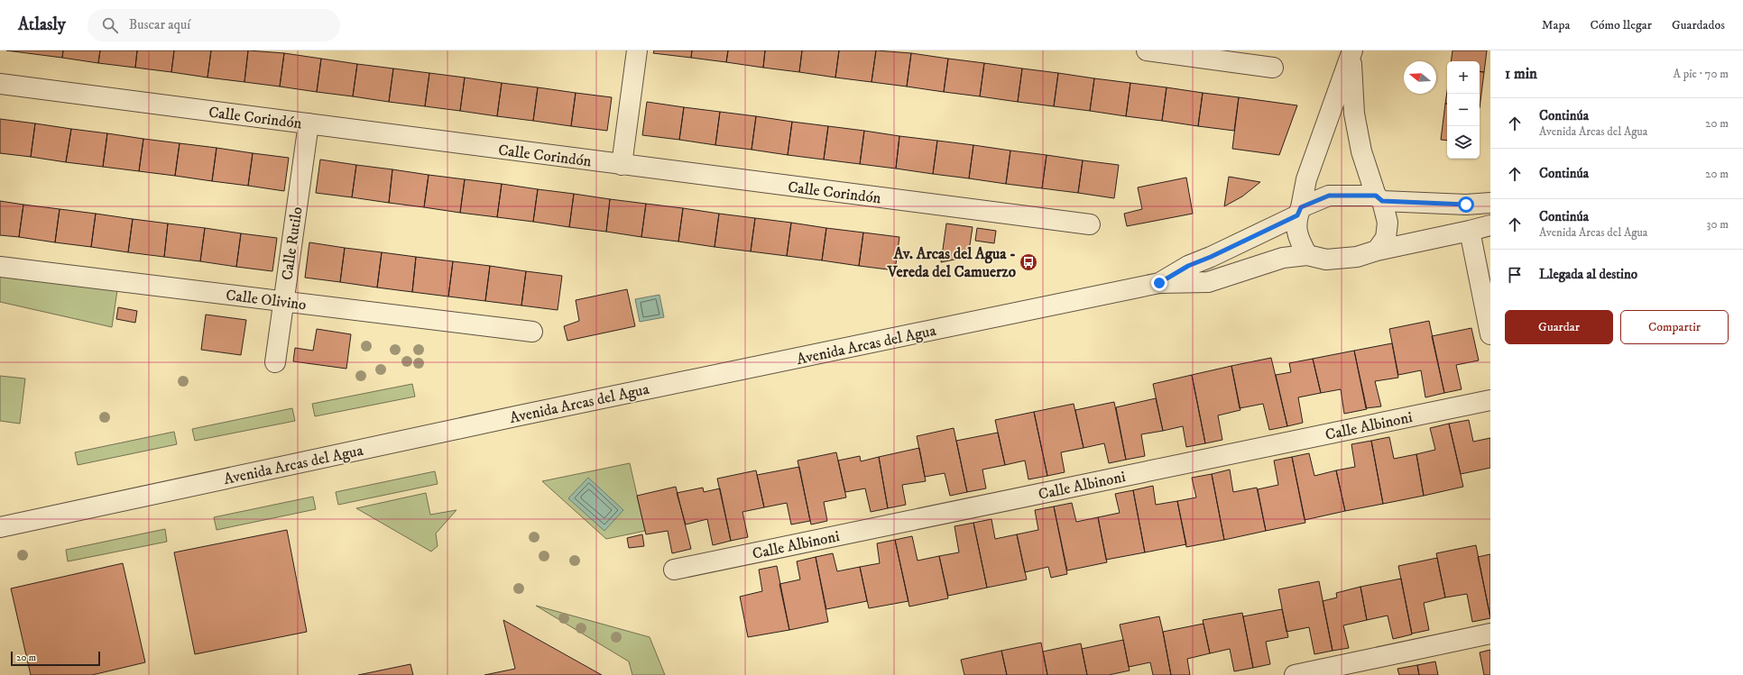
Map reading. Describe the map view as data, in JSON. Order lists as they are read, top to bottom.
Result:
{
  "streets": {
    "street": [
      "Calle Corindón",
      "Calle Rutilo",
      "Calle Olivino",
      "Avenida Arcas del Agua",
      "Calle Albinoni"
    ]
  },
  "crossings": [
    ["Calle Corindón", "Calle Rutilo"],
    ["Calle Rutilo", "Calle Olivino"]
  ],
  "places": {
    "bus stop": ["Av. Arcas del Agua - Vereda del Camuerzo"]
  },
  "scale_bar": "20 m",
  "north": "left",
  "page": {
    "header": "Atlasly",
    "search": "Buscar aquí",
    "nav": ["Mapa", "Cómo llegar", "Guardados"],
    "heading": ["1 min", "A pie · 70 m"],
    "map_buttons": ["+", "−"],
    "list": [
      ["Continúa", "Avenida Arcas del Agua", "20 m"],
      ["Continúa", "20 m"],
      ["Continúa", "Avenida Arcas del Agua", "30 m"],
      "Llegada al destino"
    ],
    "buttons": ["Guardar", "Compartir"],
    "scale": "20 m"
  }
}
